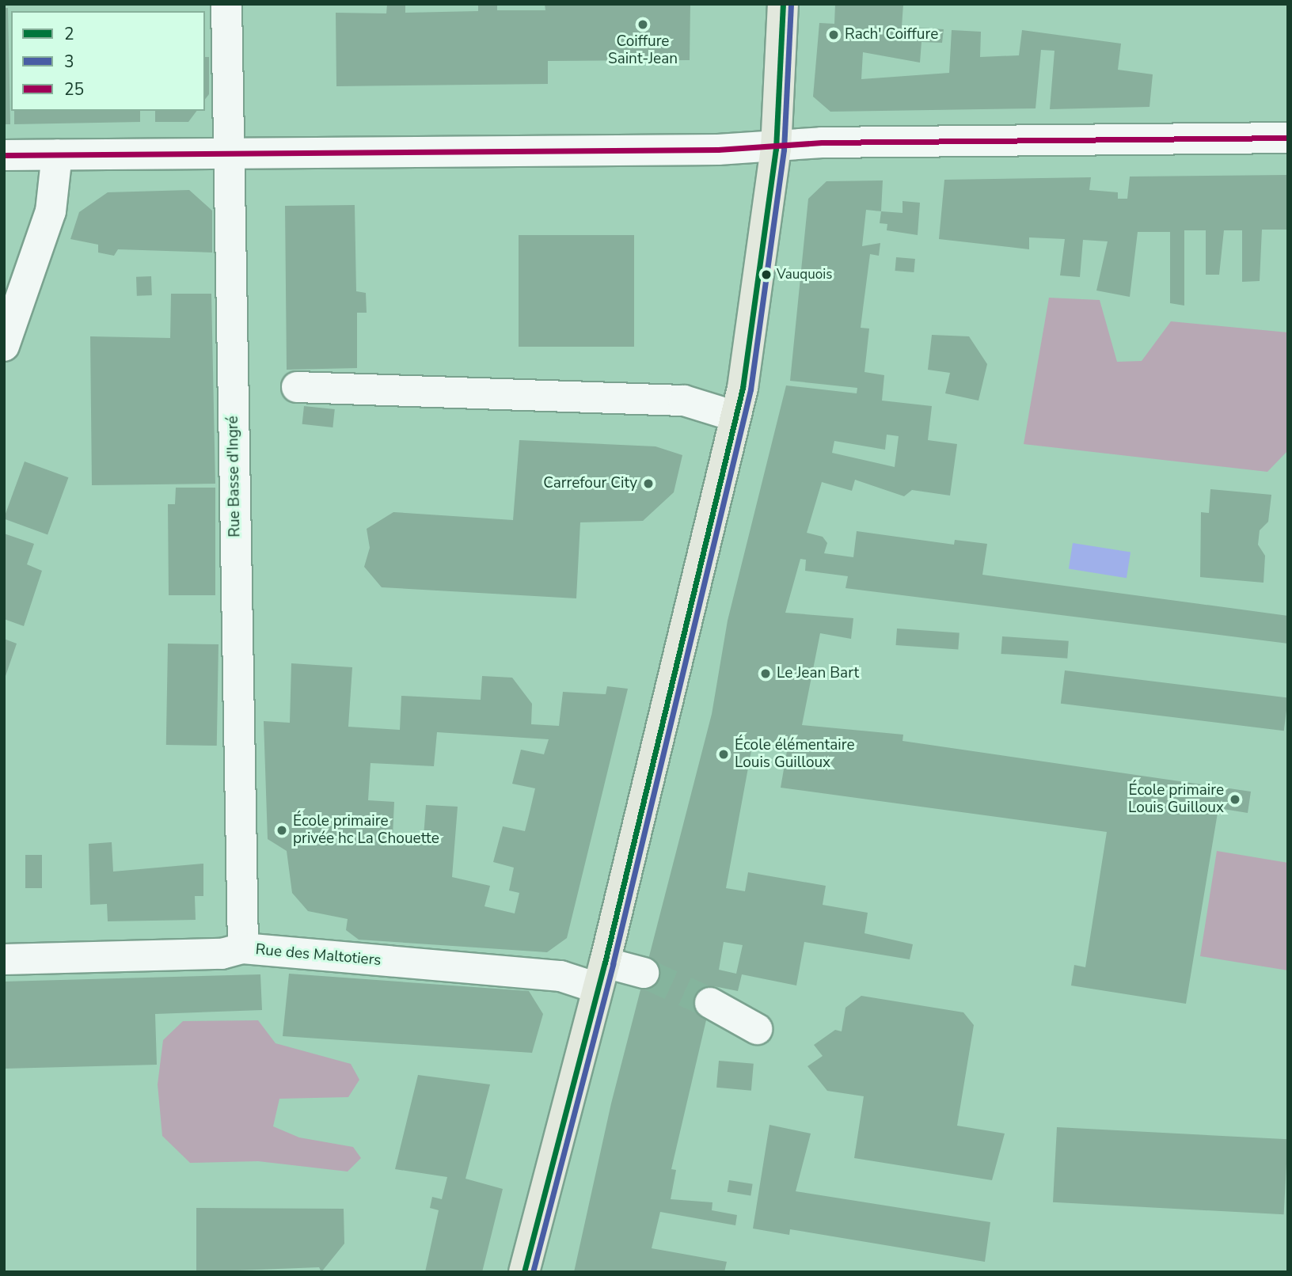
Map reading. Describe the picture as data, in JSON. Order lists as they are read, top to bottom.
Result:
{
  "streets": {
    "street": ["Rue Basse d'Ingré", "Rue des Maltotiers"]
  },
  "crossings": [
    ["Rue Basse d'Ingré", "Rue des Maltotiers"]
  ],
  "places": [
    "Coiffure Saint-Jean",
    "Rach' Coiffure",
    "Vauquois",
    "Carrefour City",
    "Le Jean Bart",
    "École élémentaire Louis Guilloux",
    "École primaire Louis Guilloux",
    "École primaire privée hc La Chouette"
  ],
  "lines": ["transit line 2", "transit line 3", "transit line 25"],
  "legend": ["2", "3", "25"]
}
